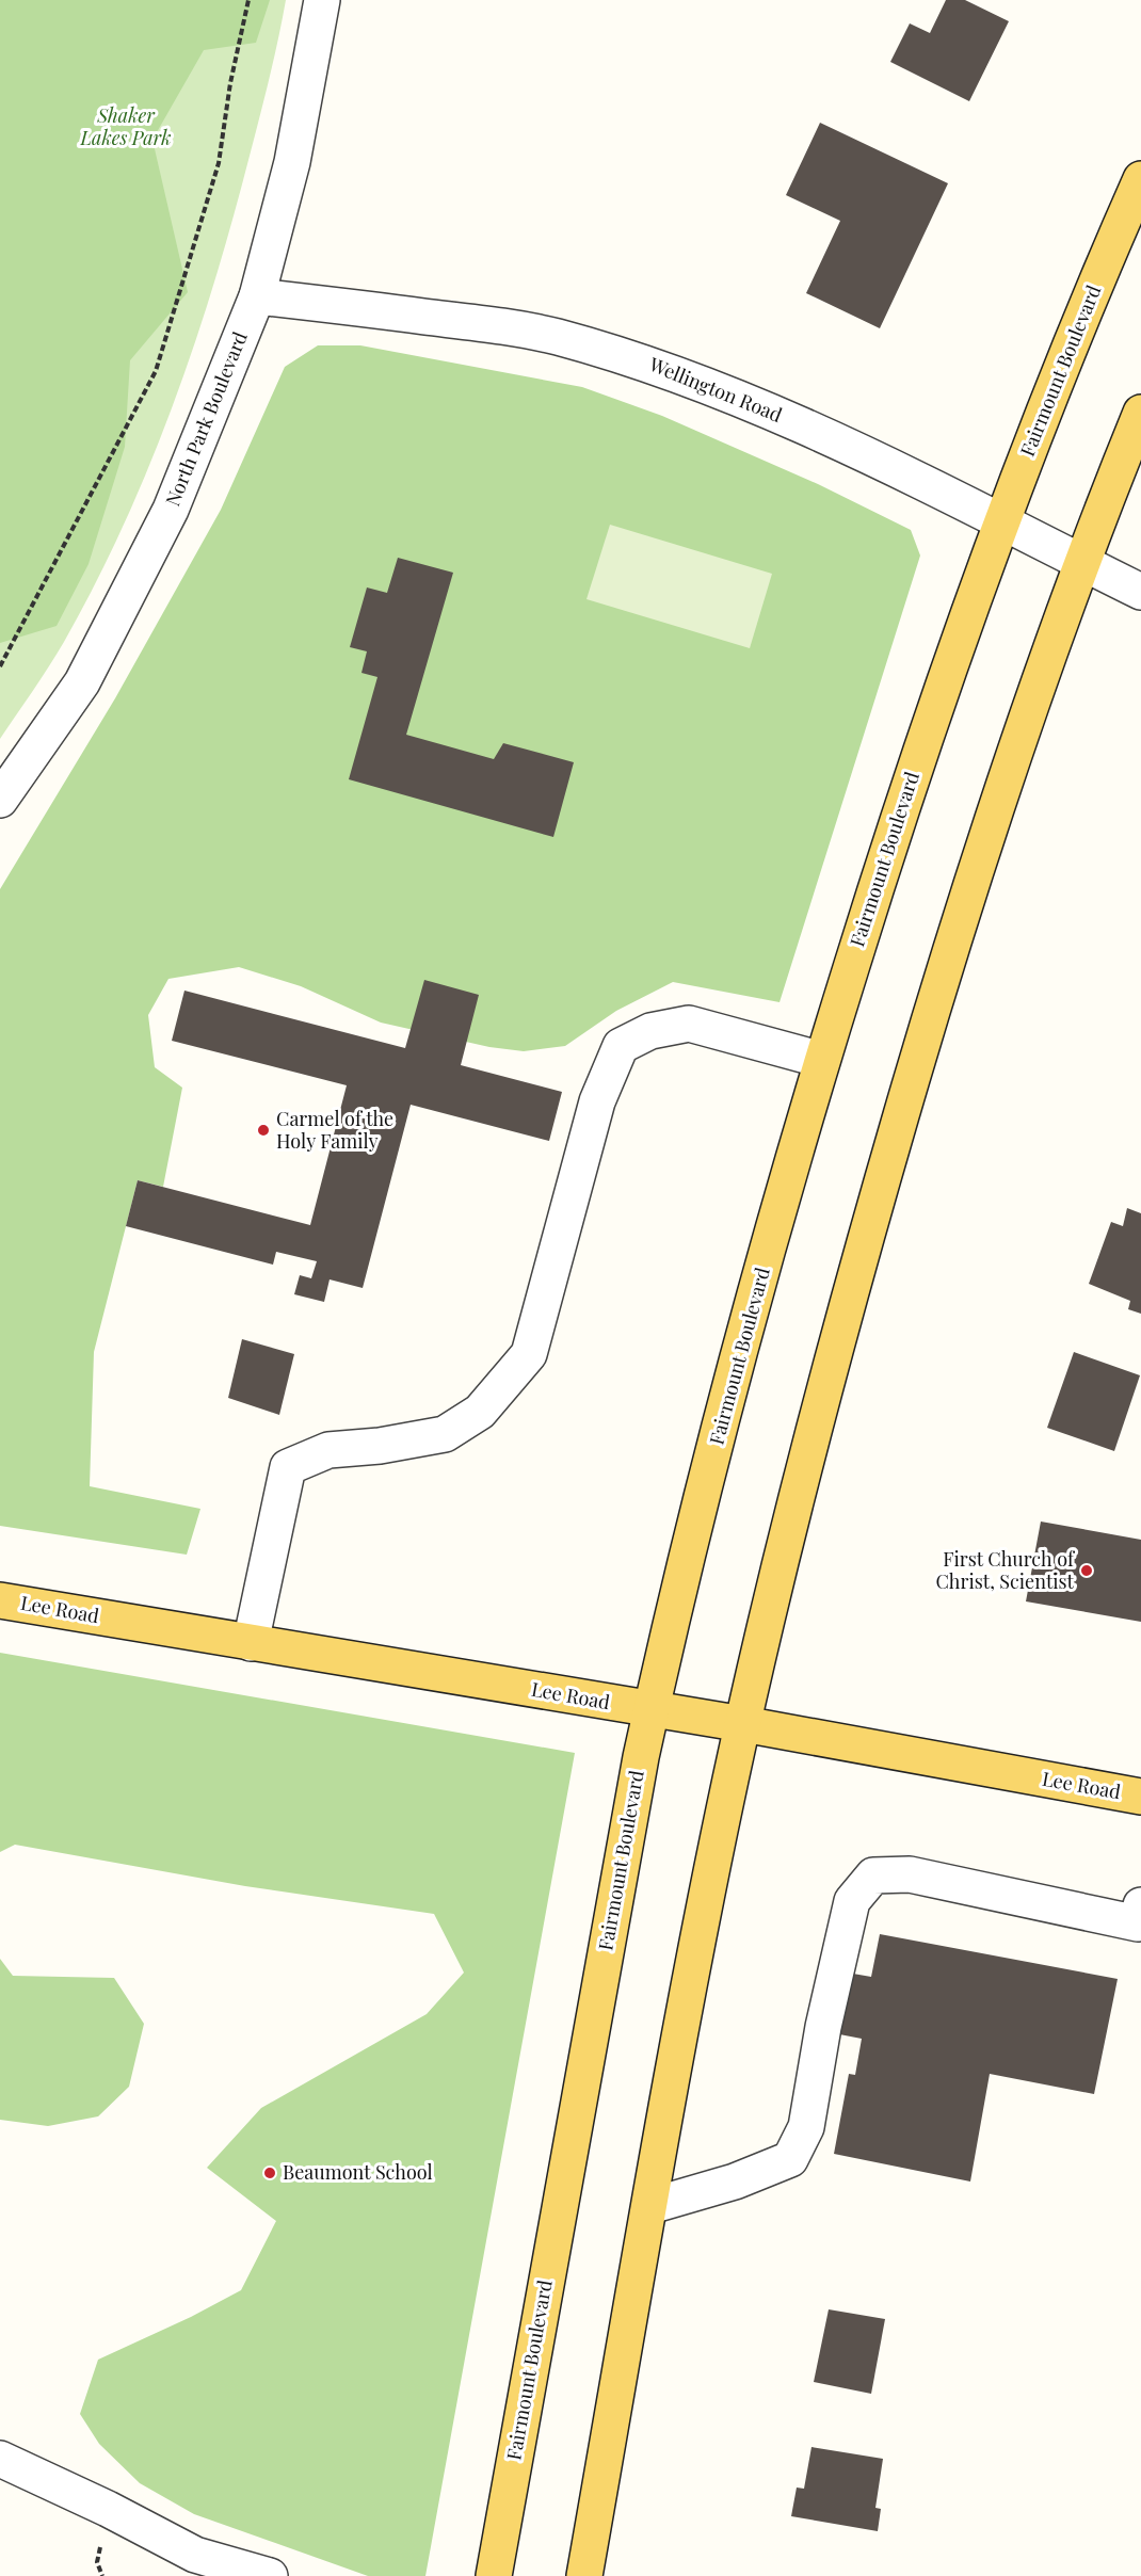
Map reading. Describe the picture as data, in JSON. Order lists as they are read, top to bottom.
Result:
{
  "streets": {
    "main road": ["Fairmount Boulevard", "Lee Road"],
    "street": ["Wellington Road", "North Park Boulevard"]
  },
  "crossings": [
    ["Fairmount Boulevard", "Wellington Road"],
    ["Fairmount Boulevard", "Lee Road"],
    ["Wellington Road", "North Park Boulevard"]
  ],
  "parks": ["Shaker Lakes Park"],
  "places": ["Carmel of the Holy Family", "First Church of Christ, Scientist", "Beaumont School"]
}
